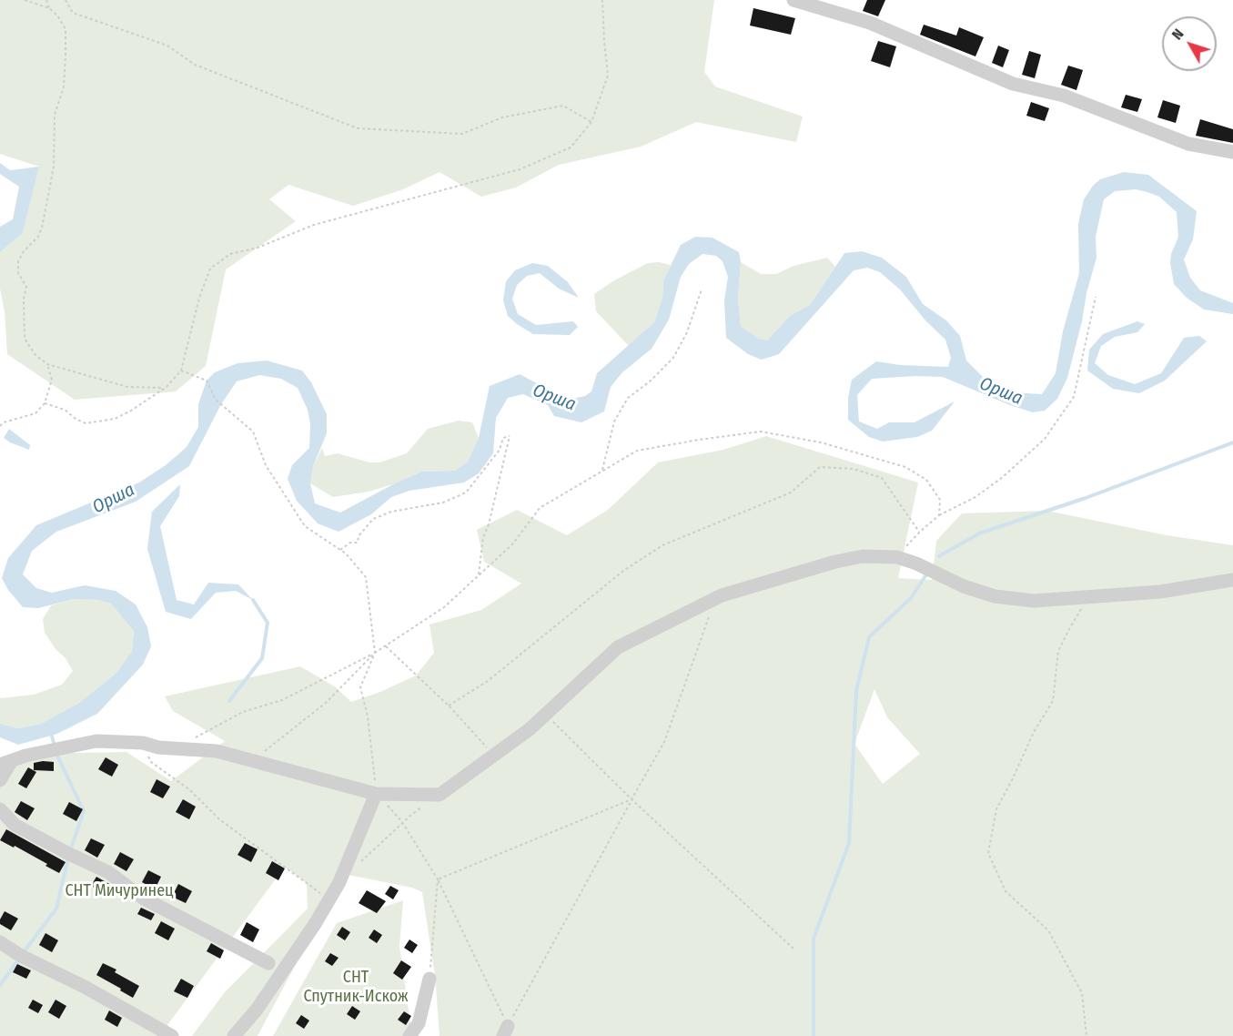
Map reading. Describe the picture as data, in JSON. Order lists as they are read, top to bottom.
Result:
{
  "water": ["Орша"],
  "parks": ["СНТ Мичуринец", "СНТ Спутник-Искож"],
  "north": "top left"
}
